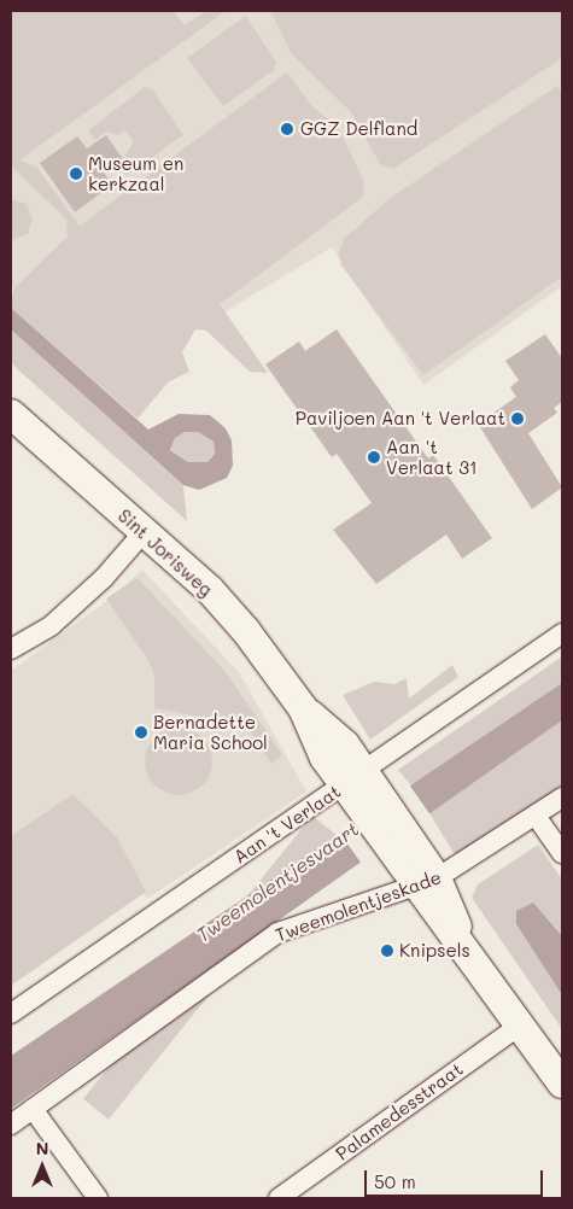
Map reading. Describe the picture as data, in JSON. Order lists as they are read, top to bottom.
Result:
{
  "streets": {
    "main road": ["Sint Jorisweg"],
    "street": ["Aan 't Verlaat", "Tweemolentjeskade", "Palamedesstraat"]
  },
  "crossings": [
    ["Sint Jorisweg", "Aan 't Verlaat"],
    ["Sint Jorisweg", "Tweemolentjeskade"],
    ["Sint Jorisweg", "Palamedesstraat"]
  ],
  "water": ["Tweemolentjesvaart"],
  "places": [
    "GGZ Delfland",
    "Museum en kerkzaal",
    "Paviljoen Aan 't Verlaat",
    "Aan 't Verlaat 31",
    "Bernadette Maria School",
    "Knipsels"
  ],
  "scale_bar": "50 m",
  "north": "top"
}
